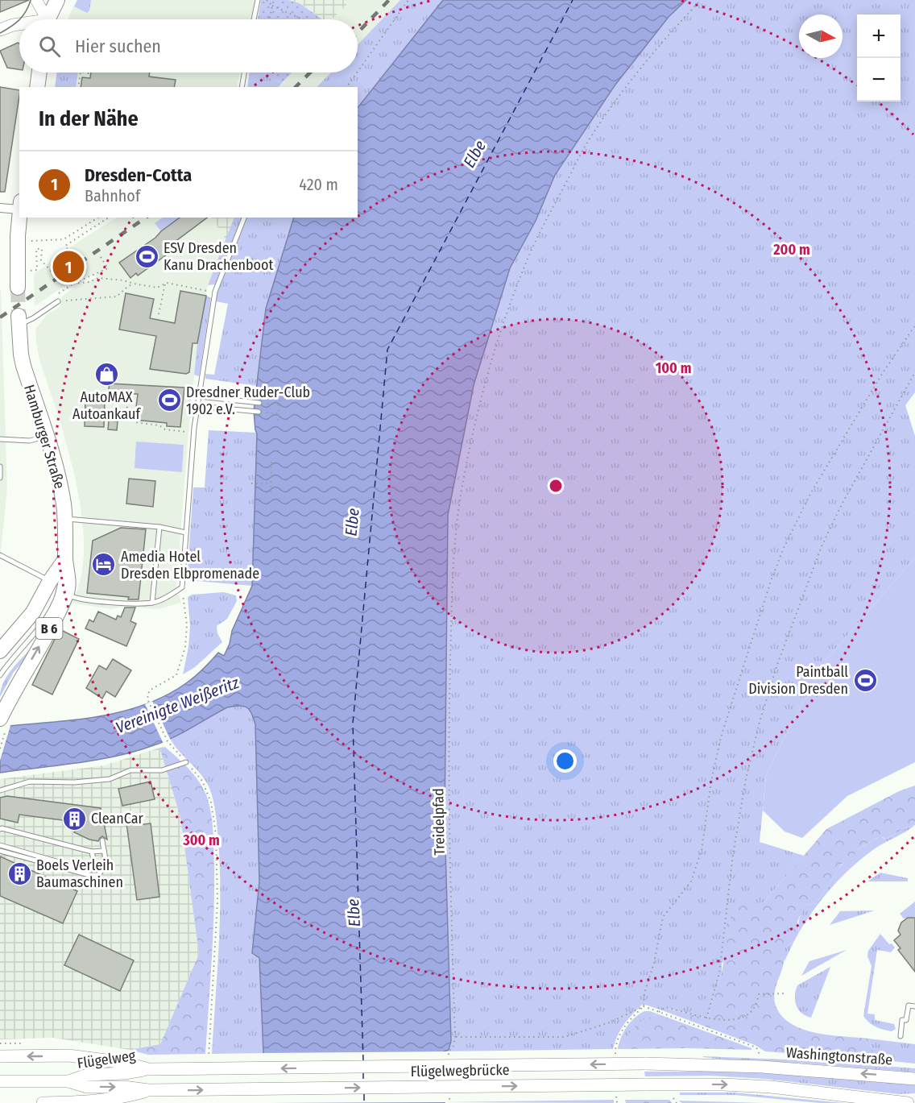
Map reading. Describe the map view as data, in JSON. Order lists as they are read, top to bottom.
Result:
{
  "streets": {
    "main road": [
      "Hamburger Straße",
      "B 6",
      "Washingtonstraße",
      "Flügelweg",
      "Flügelwegbrücke"
    ],
    "path": ["Treidelpfad"]
  },
  "crossings": [
    ["Hamburger Straße", "B 6"],
    ["Washingtonstraße", "Flügelwegbrücke"],
    ["Flügelweg", "Flügelwegbrücke"]
  ],
  "one_way": ["Washingtonstraße"],
  "water": ["Elbe", "Vereinigte Weißeritz"],
  "places": {
    "sports": ["ESV Dresden Kanu Drachenboot", "Dresdner Ruder-Club 1902 e.V.", "Paintball Division Dresden"],
    "shop": ["AutoMAX Autoankauf"],
    "hotel": ["Amedia Hotel Dresden Elbpromenade"],
    "building": ["CleanCar", "Boels Verleih Baumaschinen"]
  },
  "north": "right",
  "page": {
    "map_buttons": ["+", "−"],
    "search": "Hier suchen",
    "heading": "In der Nähe",
    "list": [
      {
        "mark": "1",
        "name": "Dresden-Cotta",
        "note": "Bahnhof",
        "value": "420 m"
      }
    ],
    "pins": "1"
  },
  "rings": ["200 m", "100 m", "300 m"]
}
